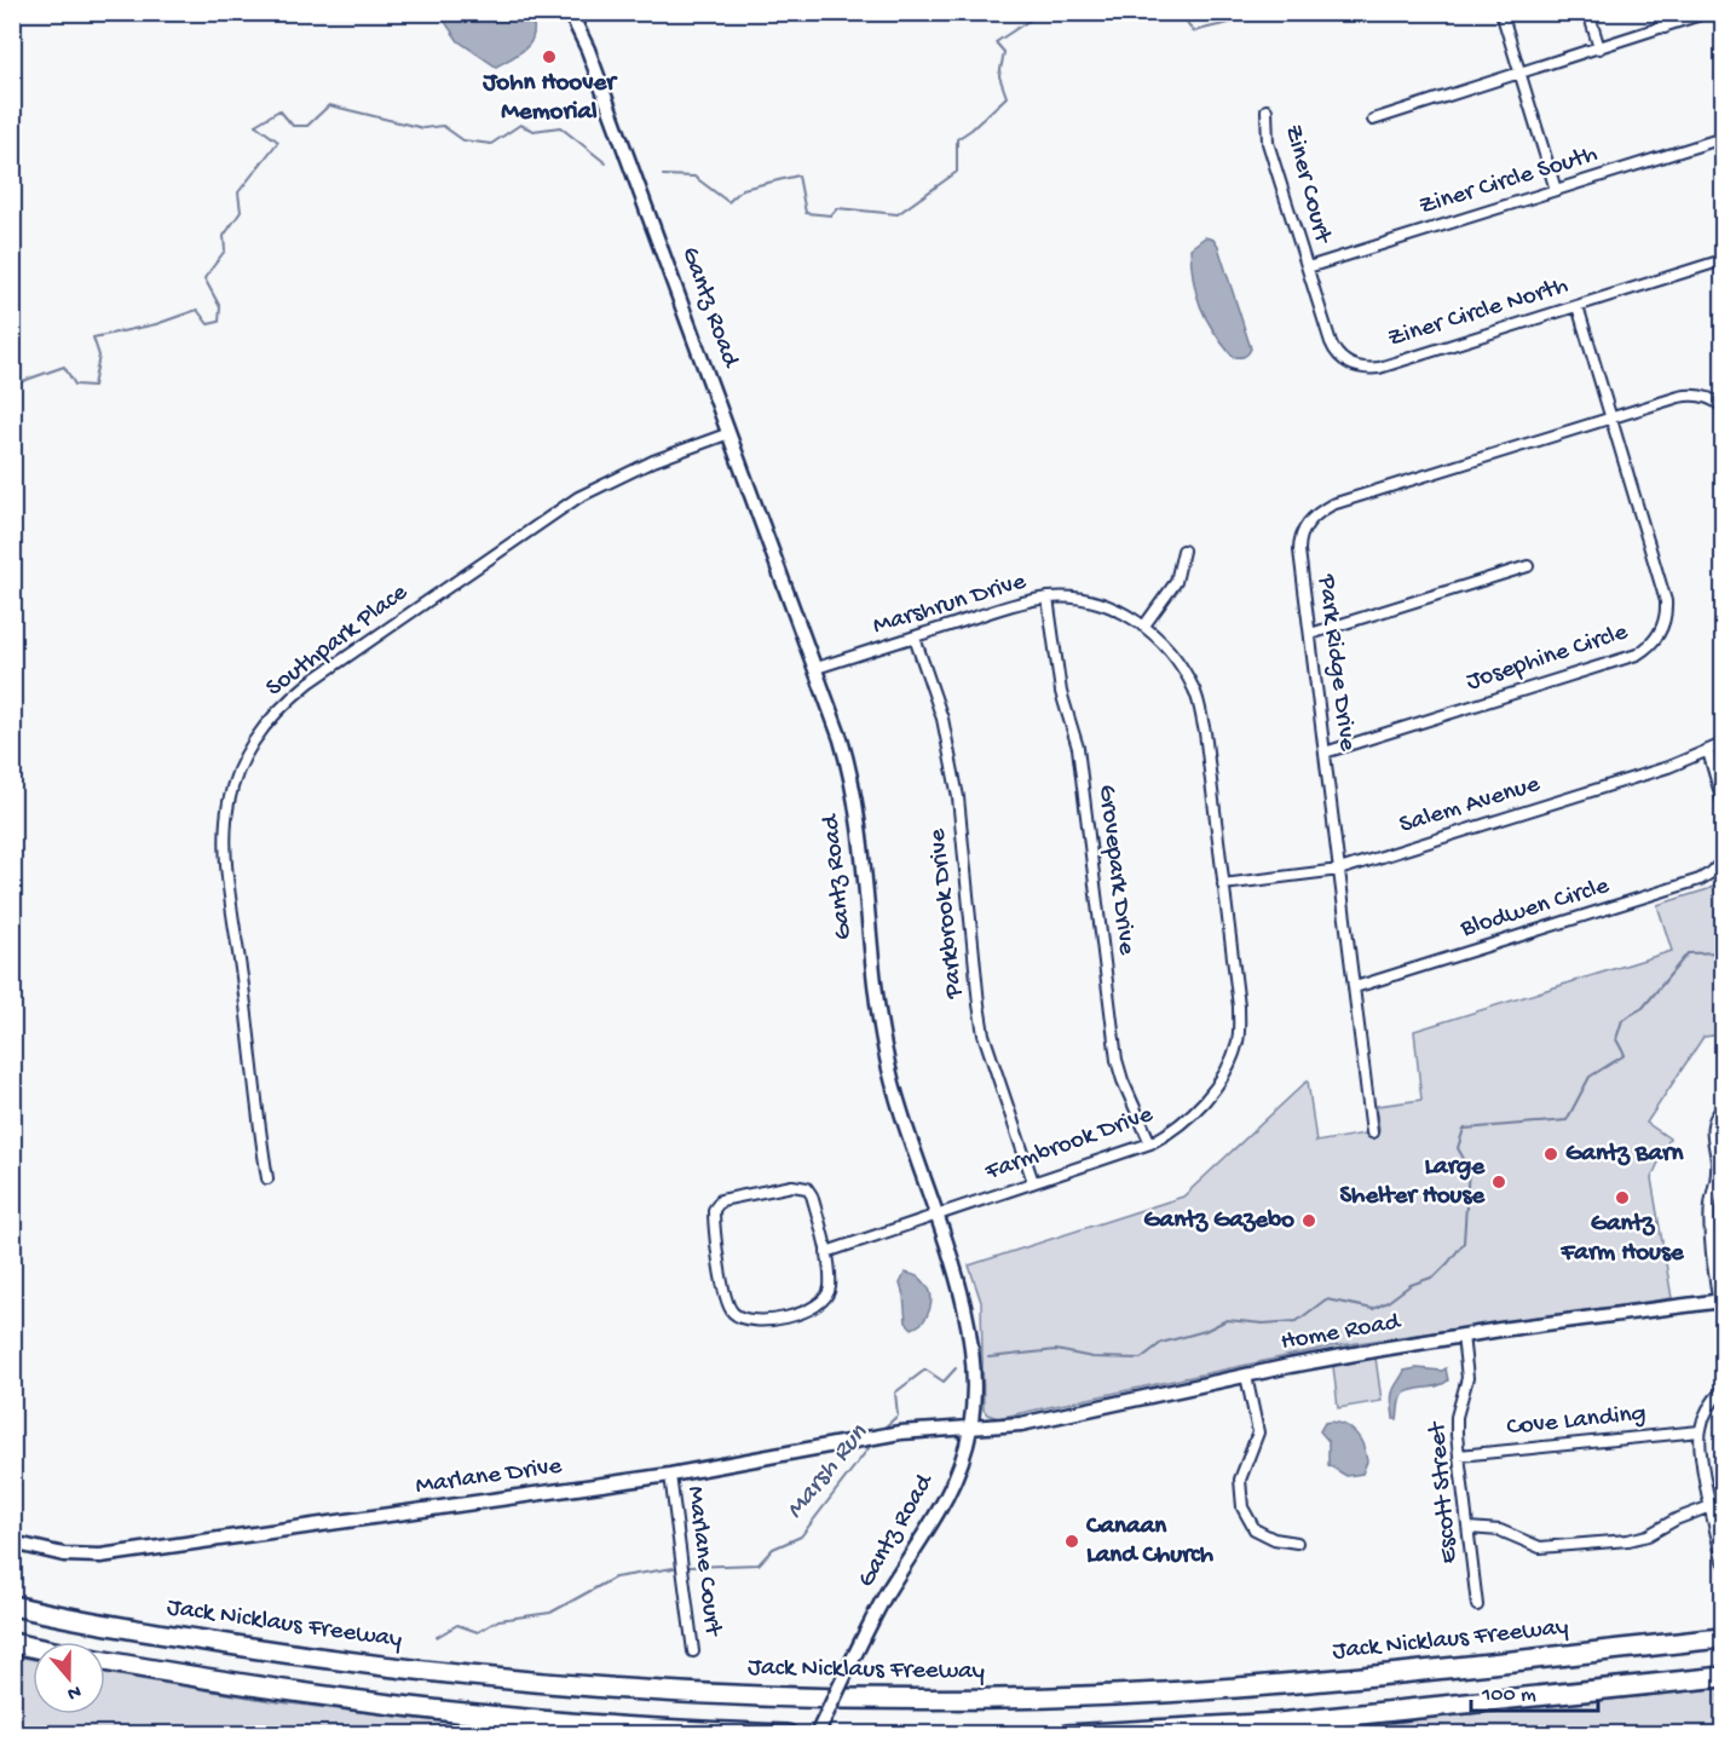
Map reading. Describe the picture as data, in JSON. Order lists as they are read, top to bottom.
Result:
{
  "streets": {
    "highway": ["Jack Nicklaus Freeway"],
    "main road": ["Gantz Road", "Home Road", "Marlane Drive"],
    "street": [
      "Ziner Circle South",
      "Ziner Court",
      "Ziner Circle North",
      "Marshrun Drive",
      "Southpark Place",
      "Josephine Circle",
      "Park Ridge Drive",
      "Salem Avenue",
      "Grovepark Drive",
      "Blodwen Circle",
      "Parkbrook Drive",
      "Farmbrook Drive",
      "Cove Landing",
      "Escott Street",
      "Marlane Court"
    ]
  },
  "crossings": [
    ["Ziner Circle South", "Ziner Court"],
    ["Ziner Circle South", "Ziner Circle North"],
    ["Ziner Court", "Ziner Circle North"],
    ["Gantz Road", "Marshrun Drive"],
    ["Gantz Road", "Southpark Place"],
    ["Gantz Road", "Farmbrook Drive"],
    ["Gantz Road", "Home Road"],
    ["Gantz Road", "Marlane Drive"],
    ["Ziner Circle North", "Josephine Circle"],
    ["Marshrun Drive", "Grovepark Drive"],
    ["Marshrun Drive", "Parkbrook Drive"],
    ["Marshrun Drive", "Farmbrook Drive"],
    ["Josephine Circle", "Park Ridge Drive"],
    ["Park Ridge Drive", "Salem Avenue"],
    ["Park Ridge Drive", "Blodwen Circle"],
    ["Salem Avenue", "Farmbrook Drive"],
    ["Grovepark Drive", "Farmbrook Drive"],
    ["Parkbrook Drive", "Farmbrook Drive"],
    ["Home Road", "Marlane Drive"],
    ["Home Road", "Escott Street"],
    ["Cove Landing", "Escott Street"],
    ["Marlane Drive", "Marlane Court"]
  ],
  "water": ["Marsh Run"],
  "places": [
    "John Hoover Memorial",
    "Gantz Barn",
    "Large Shelter House",
    "Gantz Farm House",
    "Gantz Gazebo",
    "Canaan Land Church"
  ],
  "scale_bar": "100 m",
  "north": "bottom"
}
